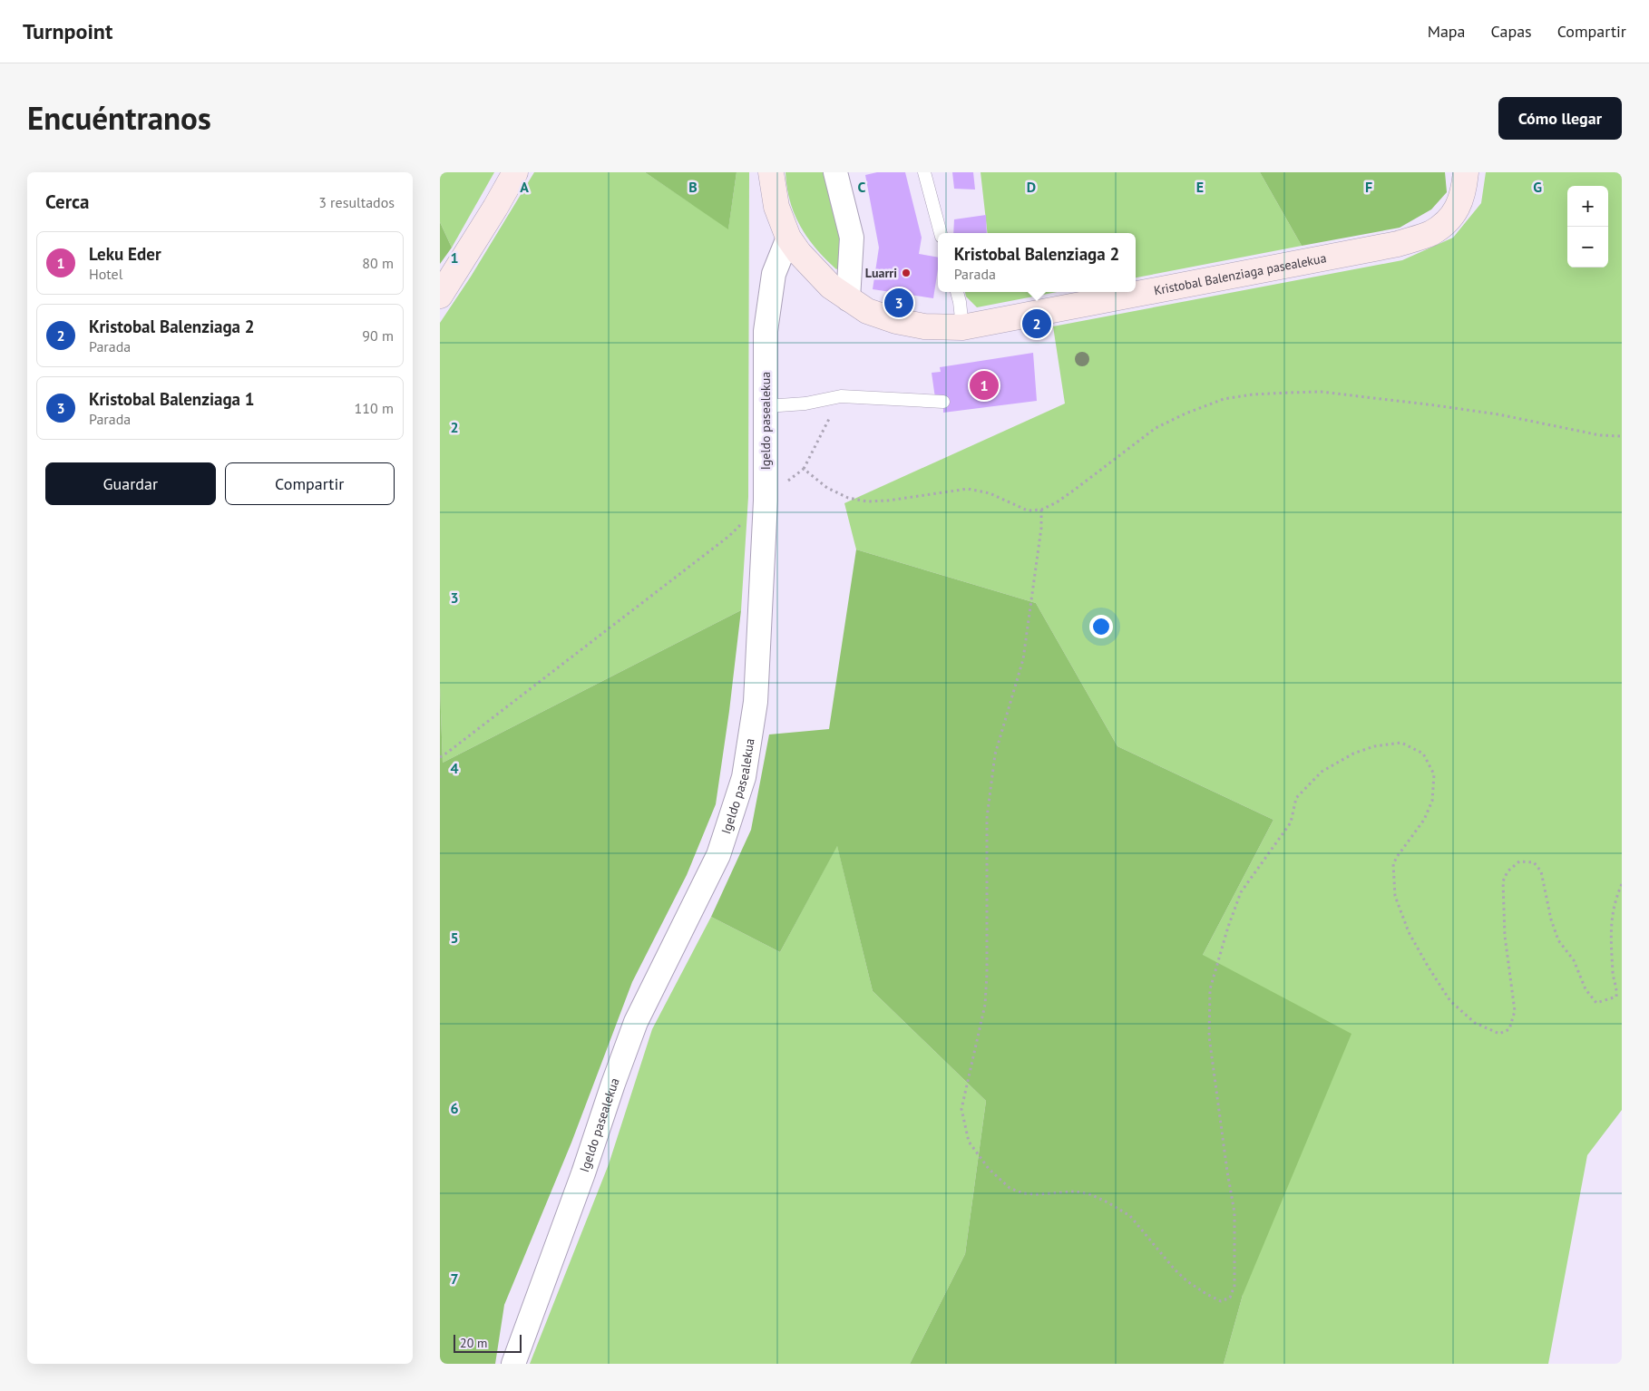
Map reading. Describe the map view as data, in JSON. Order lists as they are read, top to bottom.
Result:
{
  "streets": {
    "street": ["Kristobal Balenziaga pasealekua", "Igeldo pasealekua"]
  },
  "crossings": [
    ["Kristobal Balenziaga pasealekua", "Igeldo pasealekua"]
  ],
  "places": ["Luarri"],
  "scale_bar": "20 m",
  "page": {
    "header": "Turnpoint",
    "nav": ["Mapa", "Capas", "Compartir"],
    "title": "Encuéntranos",
    "buttons": [
      "Cómo llegar",
      ["Guardar", "Compartir"]
    ],
    "heading": ["Cerca", "3 resultados"],
    "map_buttons": ["+", "−"],
    "list": [
      {
        "mark": "1",
        "name": "Leku Eder",
        "note": "Hotel",
        "value": "80 m"
      },
      {
        "mark": "2",
        "name": "Kristobal Balenziaga 2",
        "note": "Parada",
        "value": "90 m"
      },
      {
        "mark": "3",
        "name": "Kristobal Balenziaga 1",
        "note": "Parada",
        "value": "110 m"
      }
    ],
    "popup": ["Kristobal Balenziaga 2", "Parada"],
    "pins": ["3", "2", "1"],
    "scale": "20 m"
  },
  "grid": {
    "columns": [
      "A",
      "B",
      "C",
      "D",
      "E",
      "F",
      "G"
    ],
    "rows": [
      "1",
      "2",
      "3",
      "4",
      "5",
      "6",
      "7"
    ]
  }
}
